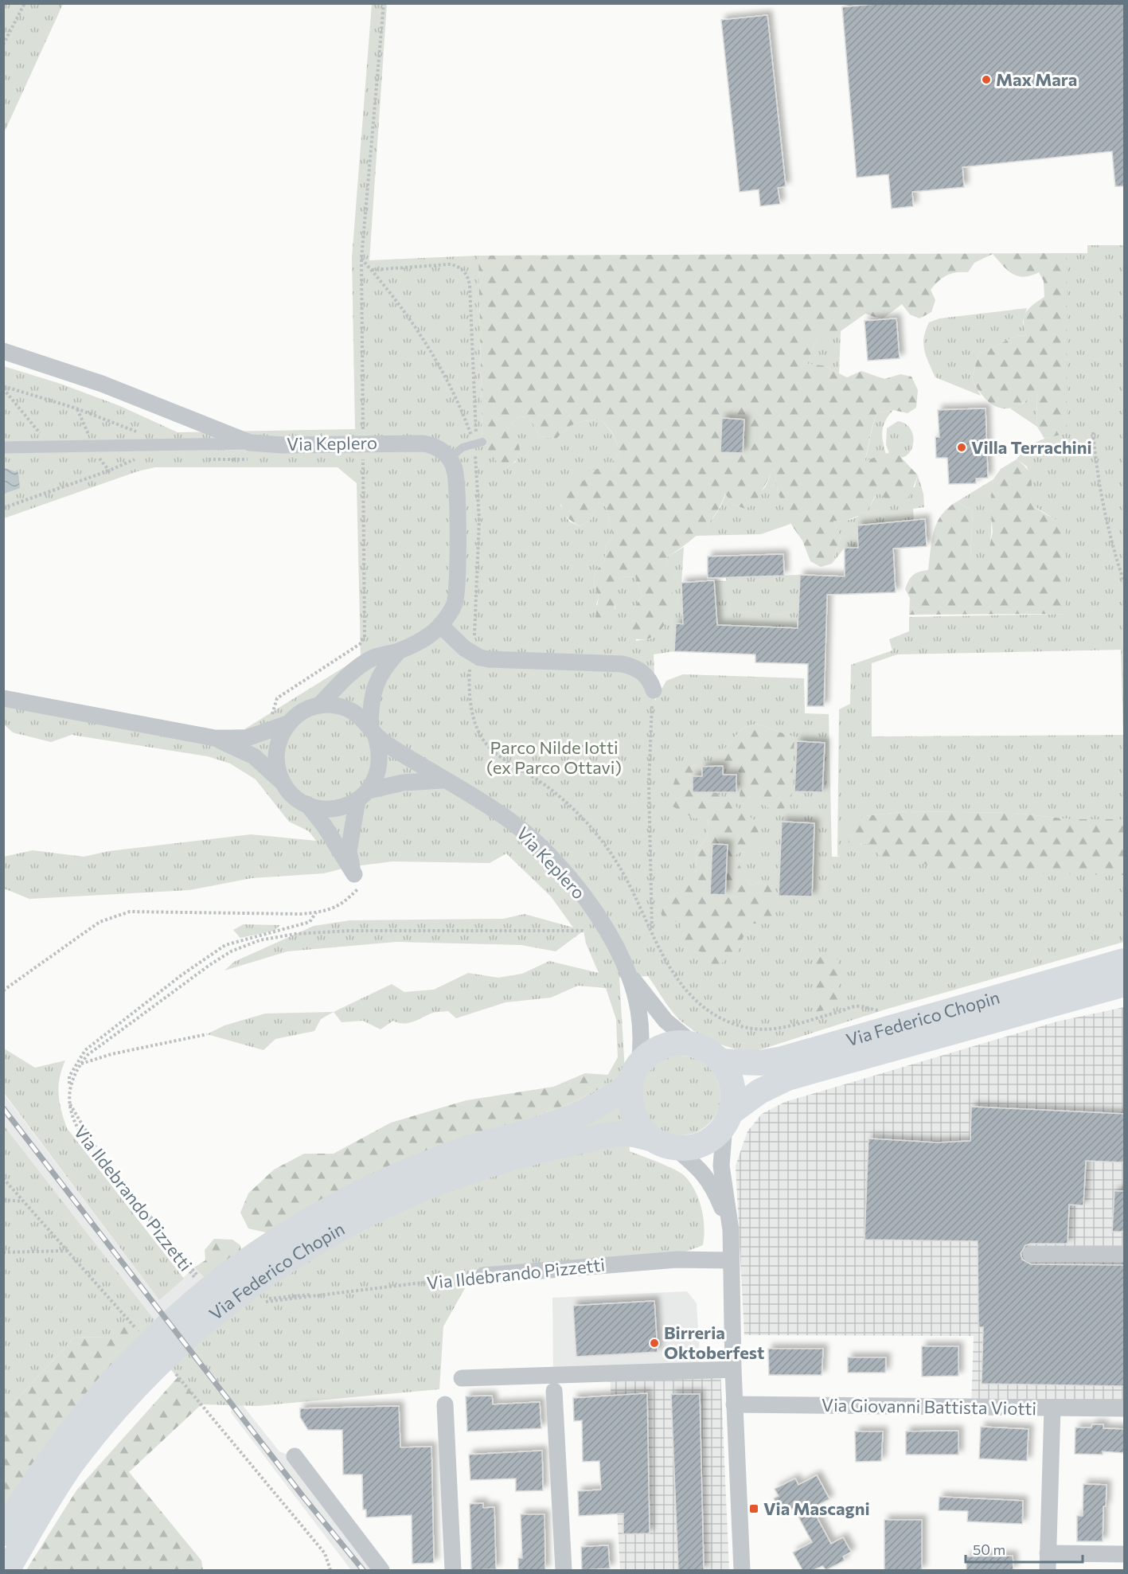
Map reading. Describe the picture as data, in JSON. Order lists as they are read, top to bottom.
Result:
{
  "streets": {
    "main road": ["Via Federico Chopin"],
    "street": ["Via Keplero", "Via Ildebrando Pizzetti", "Via Giovanni Battista Viotti"]
  },
  "parks": ["Parco Nilde Iotti (ex Parco Ottavi)"],
  "places": {
    "other": ["Max Mara", "Villa Terrachini", "Birreria Oktoberfest"],
    "transit": ["Via Mascagni"]
  },
  "scale_bar": "50 m"
}
